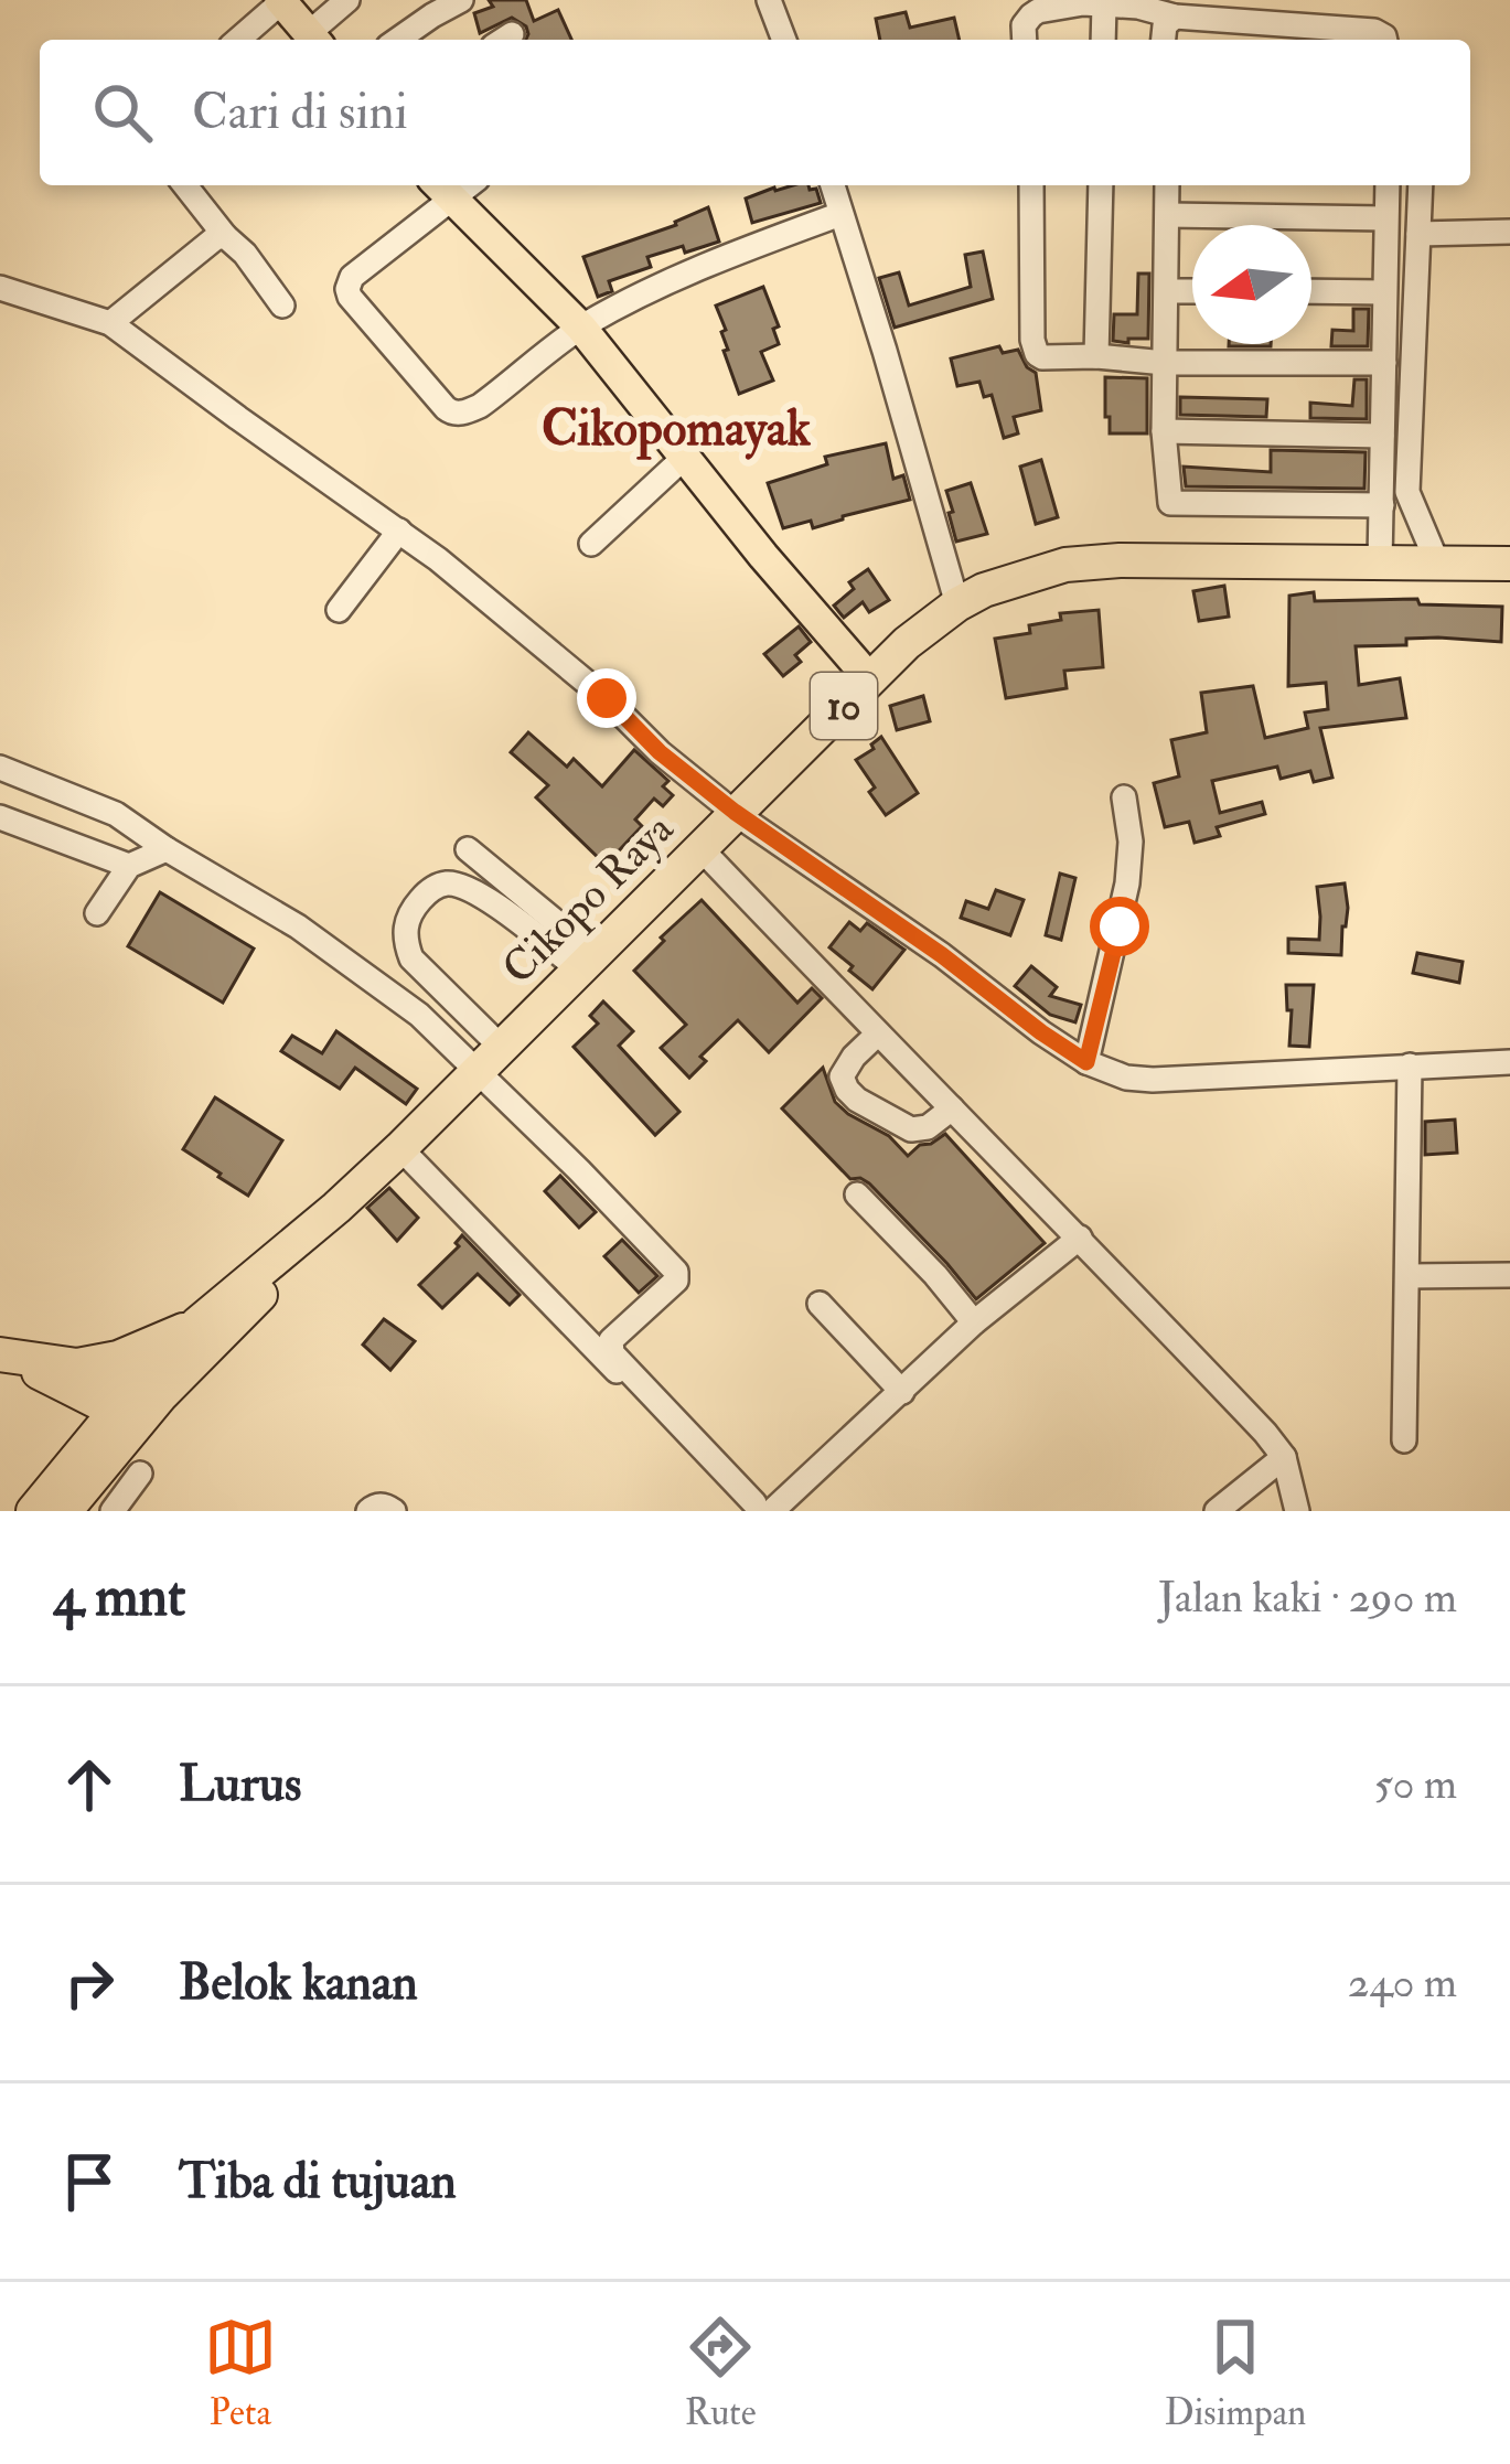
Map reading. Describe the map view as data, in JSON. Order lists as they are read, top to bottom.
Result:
{
  "streets": {
    "highway": ["10", "Cikopo Raya"]
  },
  "crossings": [
    ["10", "Cikopo Raya"]
  ],
  "districts": ["Cikopomayak"],
  "north": "left",
  "page": {
    "search": "Cari di sini",
    "heading": ["4 mnt", "Jalan kaki · 290 m"],
    "list": [
      ["Lurus", "50 m"],
      ["Belok kanan", "240 m"],
      "Tiba di tujuan"
    ],
    "nav": ["Peta", "Rute", "Disimpan"]
  }
}
